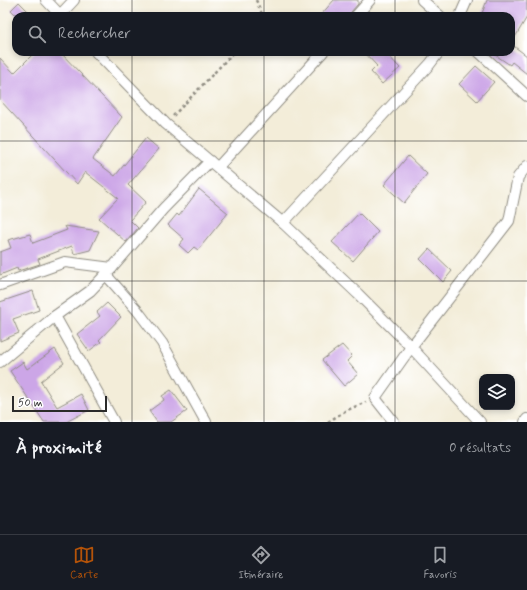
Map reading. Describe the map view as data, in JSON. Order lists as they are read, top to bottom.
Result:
{
  "scale_bar": "50 m",
  "page": {
    "search": "Rechercher",
    "scale": "50 m",
    "heading": ["À proximité", "0 résultats"],
    "nav": ["Carte", "Itinéraire", "Favoris"]
  }
}
